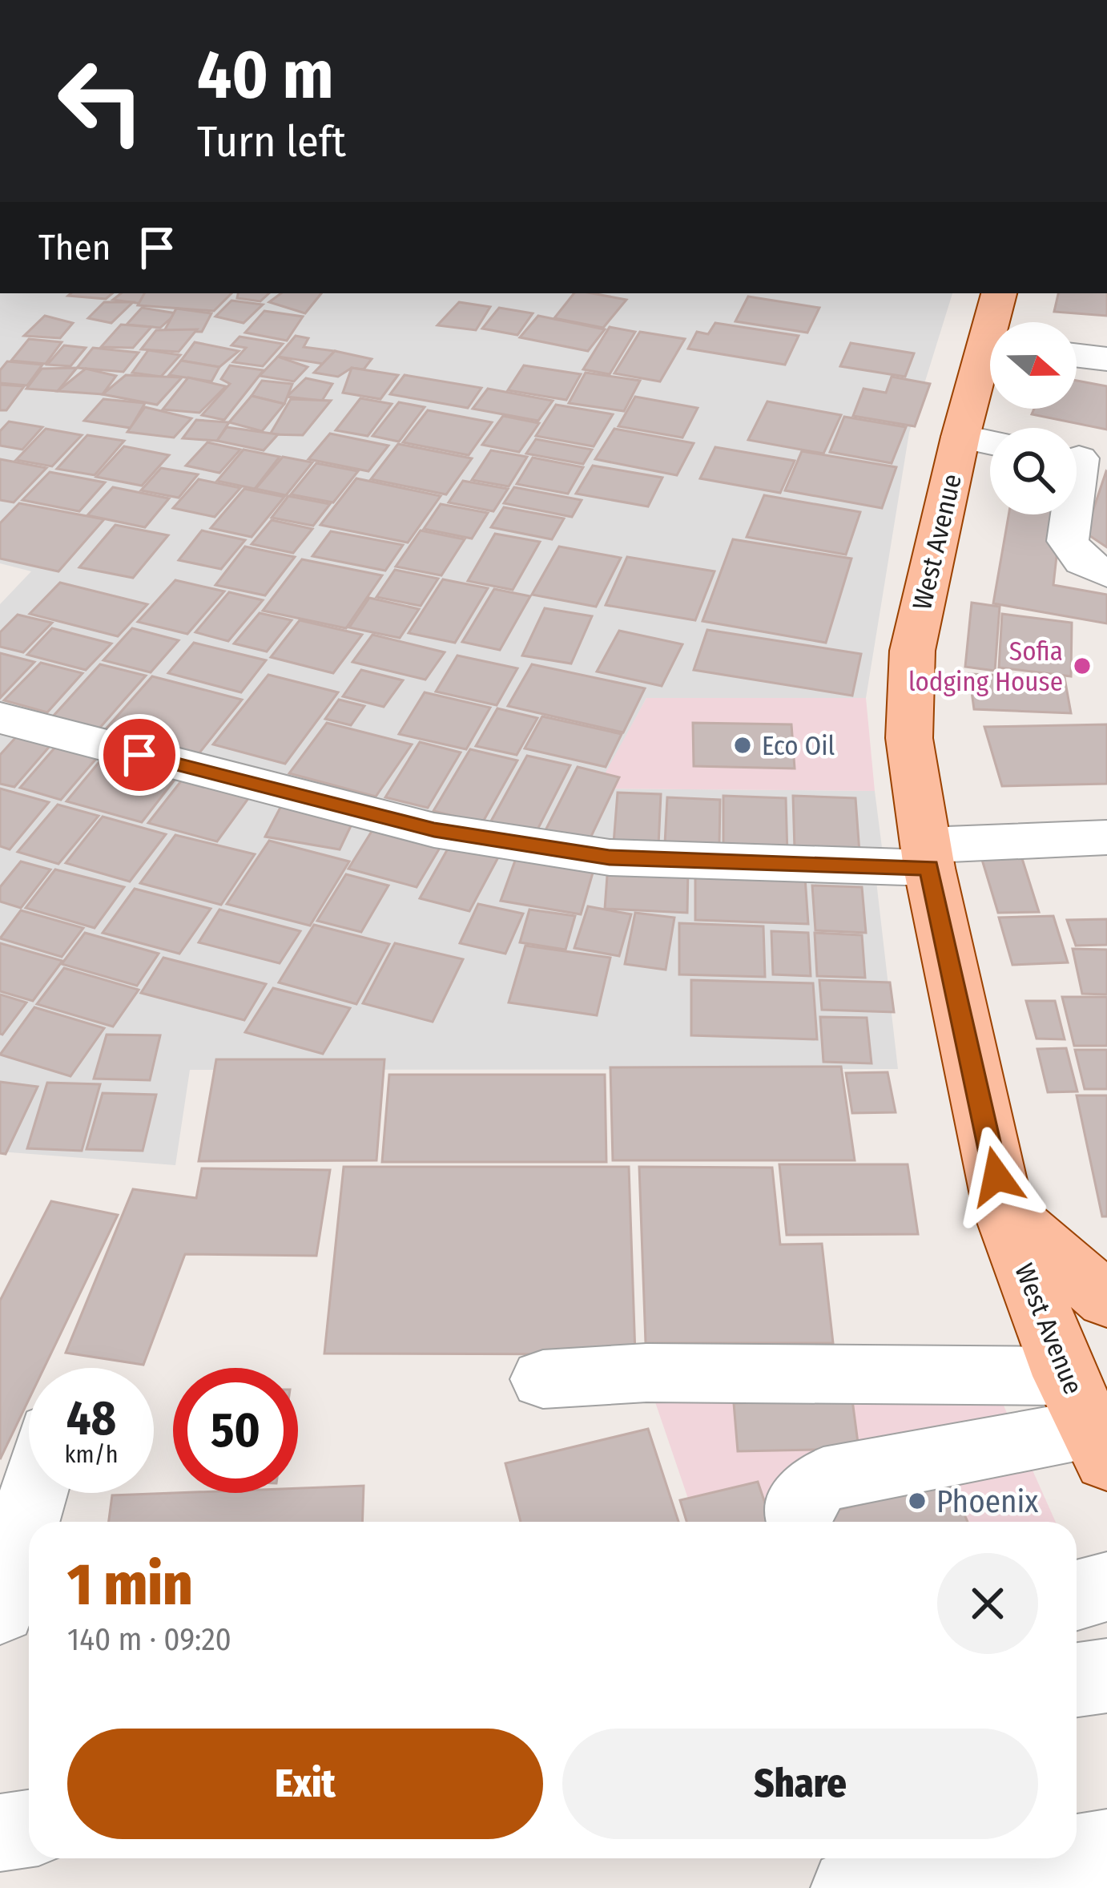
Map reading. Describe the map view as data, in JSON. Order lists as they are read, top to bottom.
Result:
{
  "streets": {
    "main road": ["West Avenue"]
  },
  "places": ["Sofia lodging House", "Eco Oil", "Phoenix"],
  "north": "right",
  "page": {
    "turn": ["40 m", "Turn left"],
    "then": "Then",
    "speed": "48 km/h",
    "limit": "50",
    "heading": ["1 min", "140 m · 09:20"],
    "buttons": ["Exit", "Share"]
  }
}
